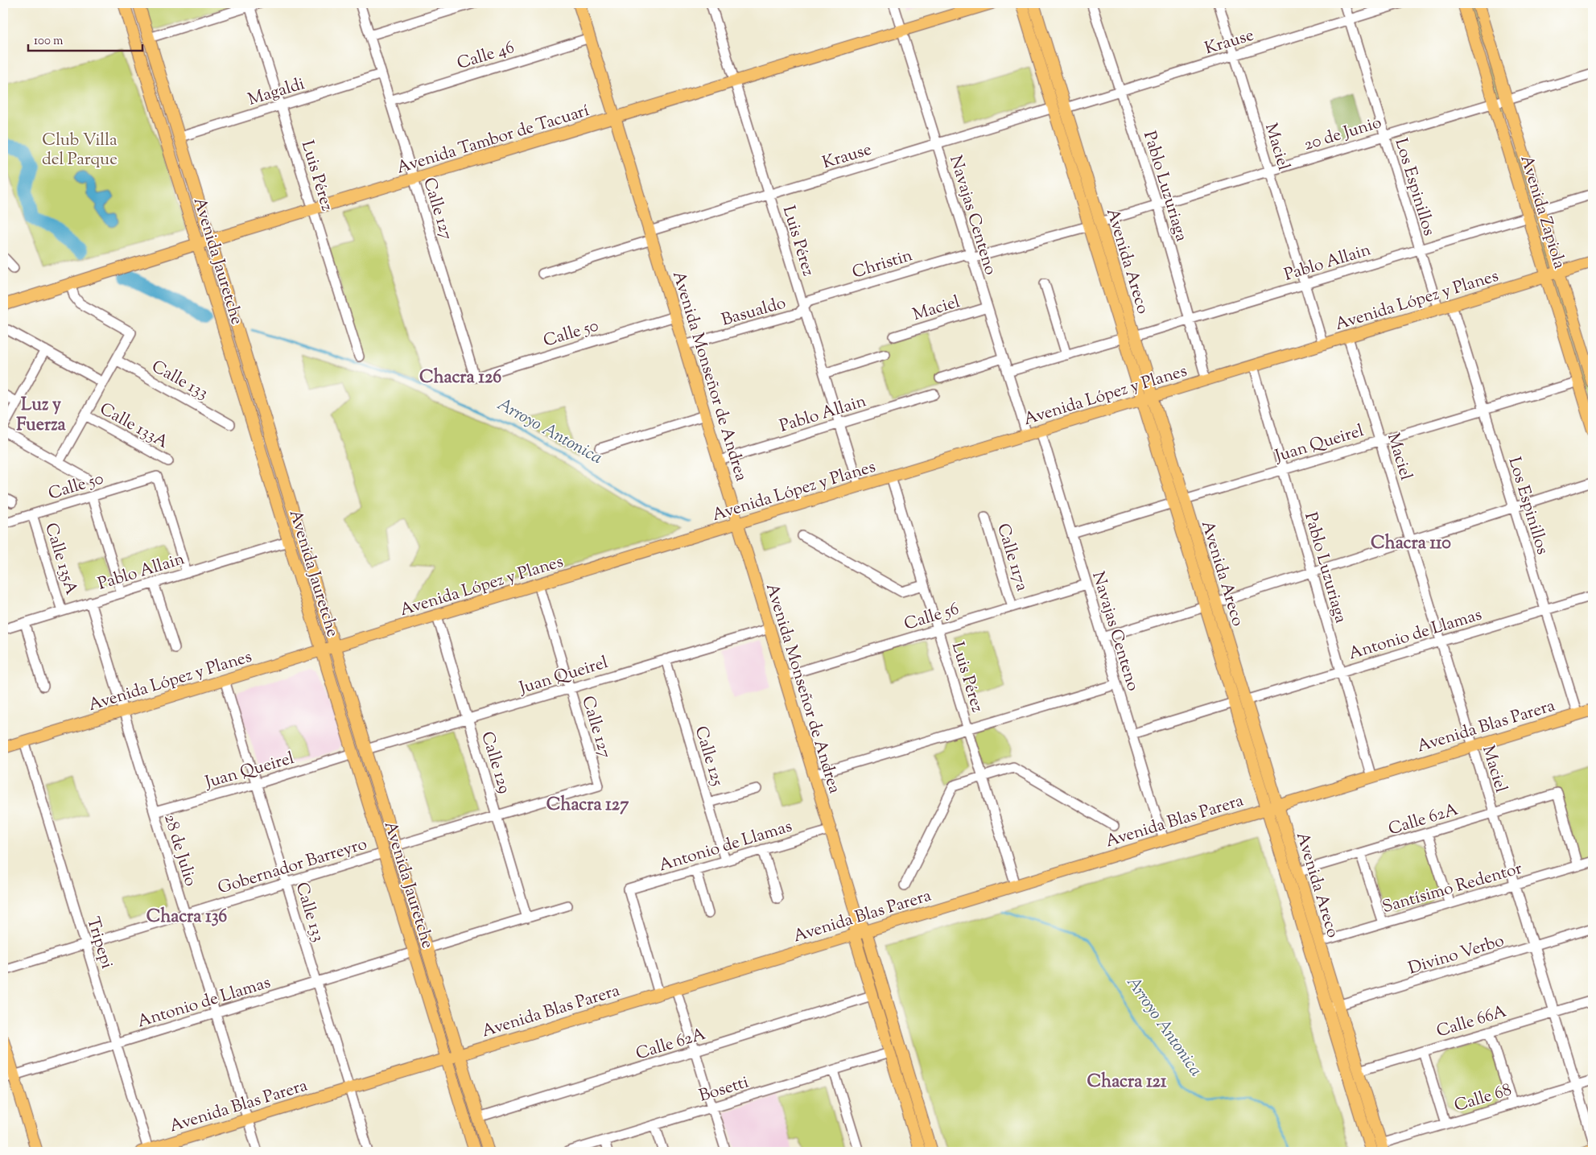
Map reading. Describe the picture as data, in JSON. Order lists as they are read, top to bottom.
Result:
{
  "streets": {
    "main road": [
      "Avenida Tambor de Tacuarí",
      "Avenida Zapiola",
      "Avenida Jauretche",
      "Avenida Areco",
      "Avenida López y Planes",
      "Avenida Monseñor de Andrea",
      "Avenida Blas Parera"
    ],
    "street": [
      "Krause",
      "Calle 46",
      "Magaldi",
      "20 de Junio",
      "Maciel",
      "Luis Pérez",
      "Pablo Luzuriaga",
      "Los Espinillos",
      "Calle 127",
      "Navajas Centeno",
      "Pablo Allain",
      "Christin",
      "Basualdo",
      "Calle 50",
      "Calle 133",
      "Calle 133A",
      "Juan Queirel",
      "Calle 117a",
      "Calle 135A",
      "Calle 56",
      "Antonio de Llamas",
      "Calle 125",
      "Calle 129",
      "Calle 62A",
      "28 de Julio",
      "Gobernador Barreyro",
      "Santísimo Redentor",
      "Tripepi",
      "Divino Verbo",
      "Calle 66A",
      "Bosetti",
      "Calle 68"
    ]
  },
  "crossings": [
    ["Krause", "Maciel"],
    ["Krause", "Luis Pérez"],
    ["Krause", "Pablo Luzuriaga"],
    ["Krause", "Los Espinillos"],
    ["Krause", "Navajas Centeno"],
    ["Krause", "Avenida Areco"],
    ["Krause", "Avenida Monseñor de Andrea"],
    ["Calle 46", "Calle 127"],
    ["Calle 46", "Avenida Monseñor de Andrea"],
    ["Magaldi", "Luis Pérez"],
    ["Magaldi", "Calle 127"],
    ["Magaldi", "Avenida Jauretche"],
    ["20 de Junio", "Maciel"],
    ["20 de Junio", "Pablo Luzuriaga"],
    ["20 de Junio", "Los Espinillos"],
    ["20 de Junio", "Avenida Zapiola"],
    ["20 de Junio", "Avenida Areco"],
    ["Avenida Tambor de Tacuarí", "Luis Pérez"],
    ["Avenida Tambor de Tacuarí", "Calle 127"],
    ["Avenida Tambor de Tacuarí", "Navajas Centeno"],
    ["Avenida Tambor de Tacuarí", "Avenida Jauretche"],
    ["Avenida Tambor de Tacuarí", "Avenida Monseñor de Andrea"],
    ["Maciel", "Navajas Centeno"],
    ["Maciel", "Pablo Allain"],
    ["Maciel", "Avenida López y Planes"],
    ["Maciel", "Juan Queirel"],
    ["Maciel", "Antonio de Llamas"],
    ["Maciel", "Avenida Blas Parera"],
    ["Maciel", "Calle 62A"],
    ["Maciel", "Santísimo Redentor"],
    ["Maciel", "Divino Verbo"],
    ["Maciel", "Calle 66A"],
    ["Maciel", "Calle 68"],
    ["Luis Pérez", "Pablo Allain"],
    ["Luis Pérez", "Christin"],
    ["Luis Pérez", "Avenida López y Planes"],
    ["Luis Pérez", "Basualdo"],
    ["Luis Pérez", "Calle 56"],
    ["Luis Pérez", "Avenida Blas Parera"],
    ["Pablo Luzuriaga", "Pablo Allain"],
    ["Pablo Luzuriaga", "Avenida López y Planes"],
    ["Pablo Luzuriaga", "Juan Queirel"],
    ["Pablo Luzuriaga", "Antonio de Llamas"],
    ["Pablo Luzuriaga", "Avenida Blas Parera"],
    ["Los Espinillos", "Pablo Allain"],
    ["Los Espinillos", "Avenida López y Planes"],
    ["Los Espinillos", "Juan Queirel"],
    ["Los Espinillos", "Antonio de Llamas"],
    ["Los Espinillos", "Avenida Blas Parera"],
    ["Calle 127", "Avenida López y Planes"],
    ["Calle 127", "Calle 50"],
    ["Calle 127", "Juan Queirel"],
    ["Calle 127", "Calle 129"],
    ["Avenida Zapiola", "Pablo Allain"],
    ["Avenida Zapiola", "Avenida López y Planes"],
    ["Avenida Zapiola", "Juan Queirel"],
    ["Navajas Centeno", "Christin"],
    ["Navajas Centeno", "Avenida López y Planes"],
    ["Navajas Centeno", "Calle 56"],
    ["Navajas Centeno", "Avenida Blas Parera"],
    ["Avenida Jauretche", "Pablo Allain"],
    ["Avenida Jauretche", "Avenida López y Planes"],
    ["Avenida Jauretche", "Juan Queirel"],
    ["Avenida Jauretche", "Antonio de Llamas"],
    ["Avenida Jauretche", "Avenida Blas Parera"],
    ["Avenida Jauretche", "Calle 62A"],
    ["Avenida Jauretche", "Gobernador Barreyro"],
    ["Avenida Areco", "Pablo Allain"],
    ["Avenida Areco", "Avenida López y Planes"],
    ["Avenida Areco", "Juan Queirel"],
    ["Avenida Areco", "Antonio de Llamas"],
    ["Avenida Areco", "Avenida Blas Parera"],
    ["Avenida Areco", "Calle 62A"],
    ["Avenida Areco", "Santísimo Redentor"],
    ["Avenida Areco", "Divino Verbo"],
    ["Avenida Areco", "Calle 66A"],
    ["Avenida Areco", "Calle 68"],
    ["Pablo Allain", "Avenida Monseñor de Andrea"],
    ["Pablo Allain", "Calle 133A"],
    ["Pablo Allain", "Calle 135A"],
    ["Pablo Allain", "28 de Julio"],
    ["Christin", "Basualdo"],
    ["Avenida López y Planes", "Avenida Monseñor de Andrea"],
    ["Avenida López y Planes", "Calle 133"],
    ["Avenida López y Planes", "Calle 129"],
    ["Avenida López y Planes", "28 de Julio"],
    ["Avenida López y Planes", "Tripepi"],
    ["Basualdo", "Avenida Monseñor de Andrea"],
    ["Calle 50", "Avenida Monseñor de Andrea"],
    ["Calle 50", "Calle 133A"],
    ["Calle 50", "Calle 135A"],
    ["Avenida Monseñor de Andrea", "Juan Queirel"],
    ["Avenida Monseñor de Andrea", "Calle 56"],
    ["Avenida Monseñor de Andrea", "Antonio de Llamas"],
    ["Avenida Monseñor de Andrea", "Avenida Blas Parera"],
    ["Calle 133", "Juan Queirel"],
    ["Calle 133", "Antonio de Llamas"],
    ["Calle 133", "Avenida Blas Parera"],
    ["Calle 133", "Gobernador Barreyro"],
    ["Juan Queirel", "Calle 125"],
    ["Juan Queirel", "Calle 129"],
    ["Juan Queirel", "28 de Julio"],
    ["Calle 117a", "Calle 56"],
    ["Antonio de Llamas", "Avenida Blas Parera"],
    ["Antonio de Llamas", "Calle 125"],
    ["Antonio de Llamas", "28 de Julio"],
    ["Antonio de Llamas", "Tripepi"],
    ["Avenida Blas Parera", "28 de Julio"],
    ["Avenida Blas Parera", "Tripepi"],
    ["Calle 62A", "Santísimo Redentor"],
    ["28 de Julio", "Gobernador Barreyro"],
    ["Gobernador Barreyro", "Tripepi"]
  ],
  "districts": [
    "Chacra 126",
    "Luz y Fuerza",
    "Chacra 110",
    "Chacra 127",
    "Chacra 136",
    "Chacra 121"
  ],
  "water": ["Arroyo Antonica"],
  "parks": ["Club Villa del Parque"],
  "scale_bar": "100 m"
}
